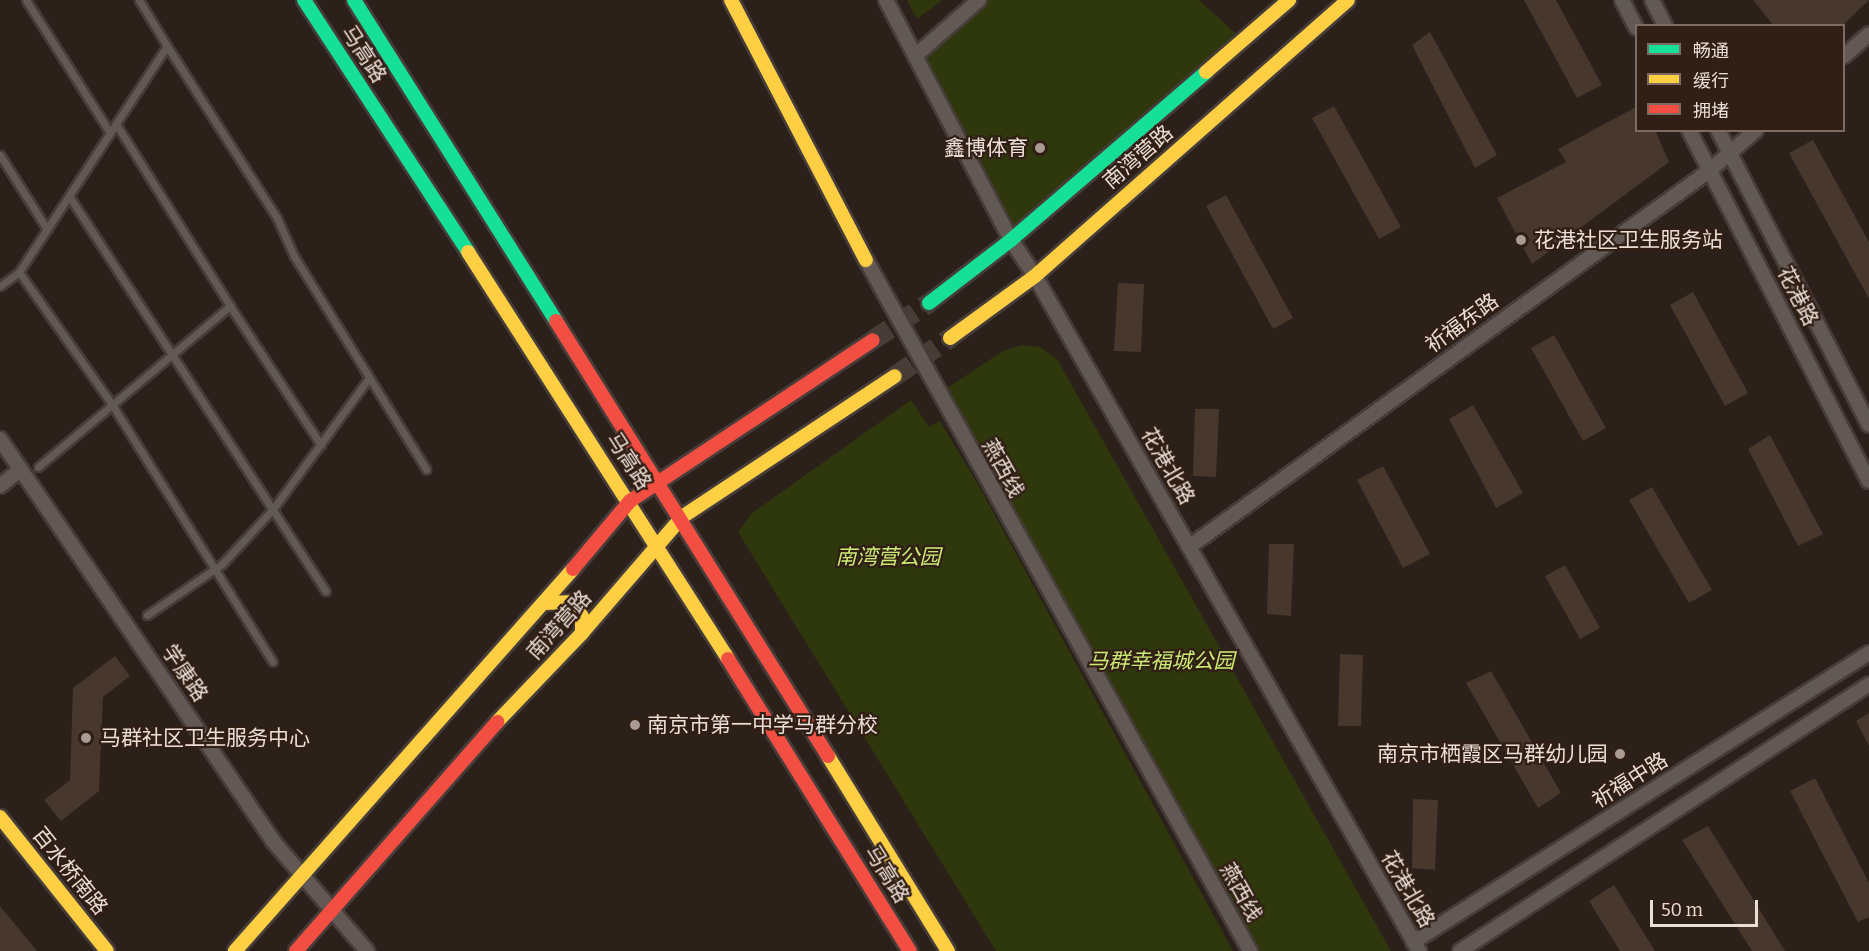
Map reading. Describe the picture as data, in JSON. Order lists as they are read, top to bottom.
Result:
{
  "streets": {
    "main road": [
      "马高路",
      "南湾营路",
      "燕西线",
      "百水桥南路"
    ],
    "street": [
      "花港路",
      "祈福东路",
      "花港北路",
      "学康路",
      "祈福中路"
    ]
  },
  "crossings": [
    ["马高路", "南湾营路"],
    ["南湾营路", "花港北路"],
    ["南湾营路", "学康路"],
    ["花港路", "祈福东路"],
    ["祈福东路", "花港北路"],
    ["花港北路", "祈福中路"]
  ],
  "parks": ["南湾营公园", "马群幸福城公园"],
  "places": [
    "鑫博体育",
    "花港社区卫生服务站",
    "南京市第一中学马群分校",
    "马群社区卫生服务中心",
    "南京市栖霞区马群幼儿园"
  ],
  "legend": ["畅通", "缓行", "拥堵"],
  "scale_bar": "50 m"
}
